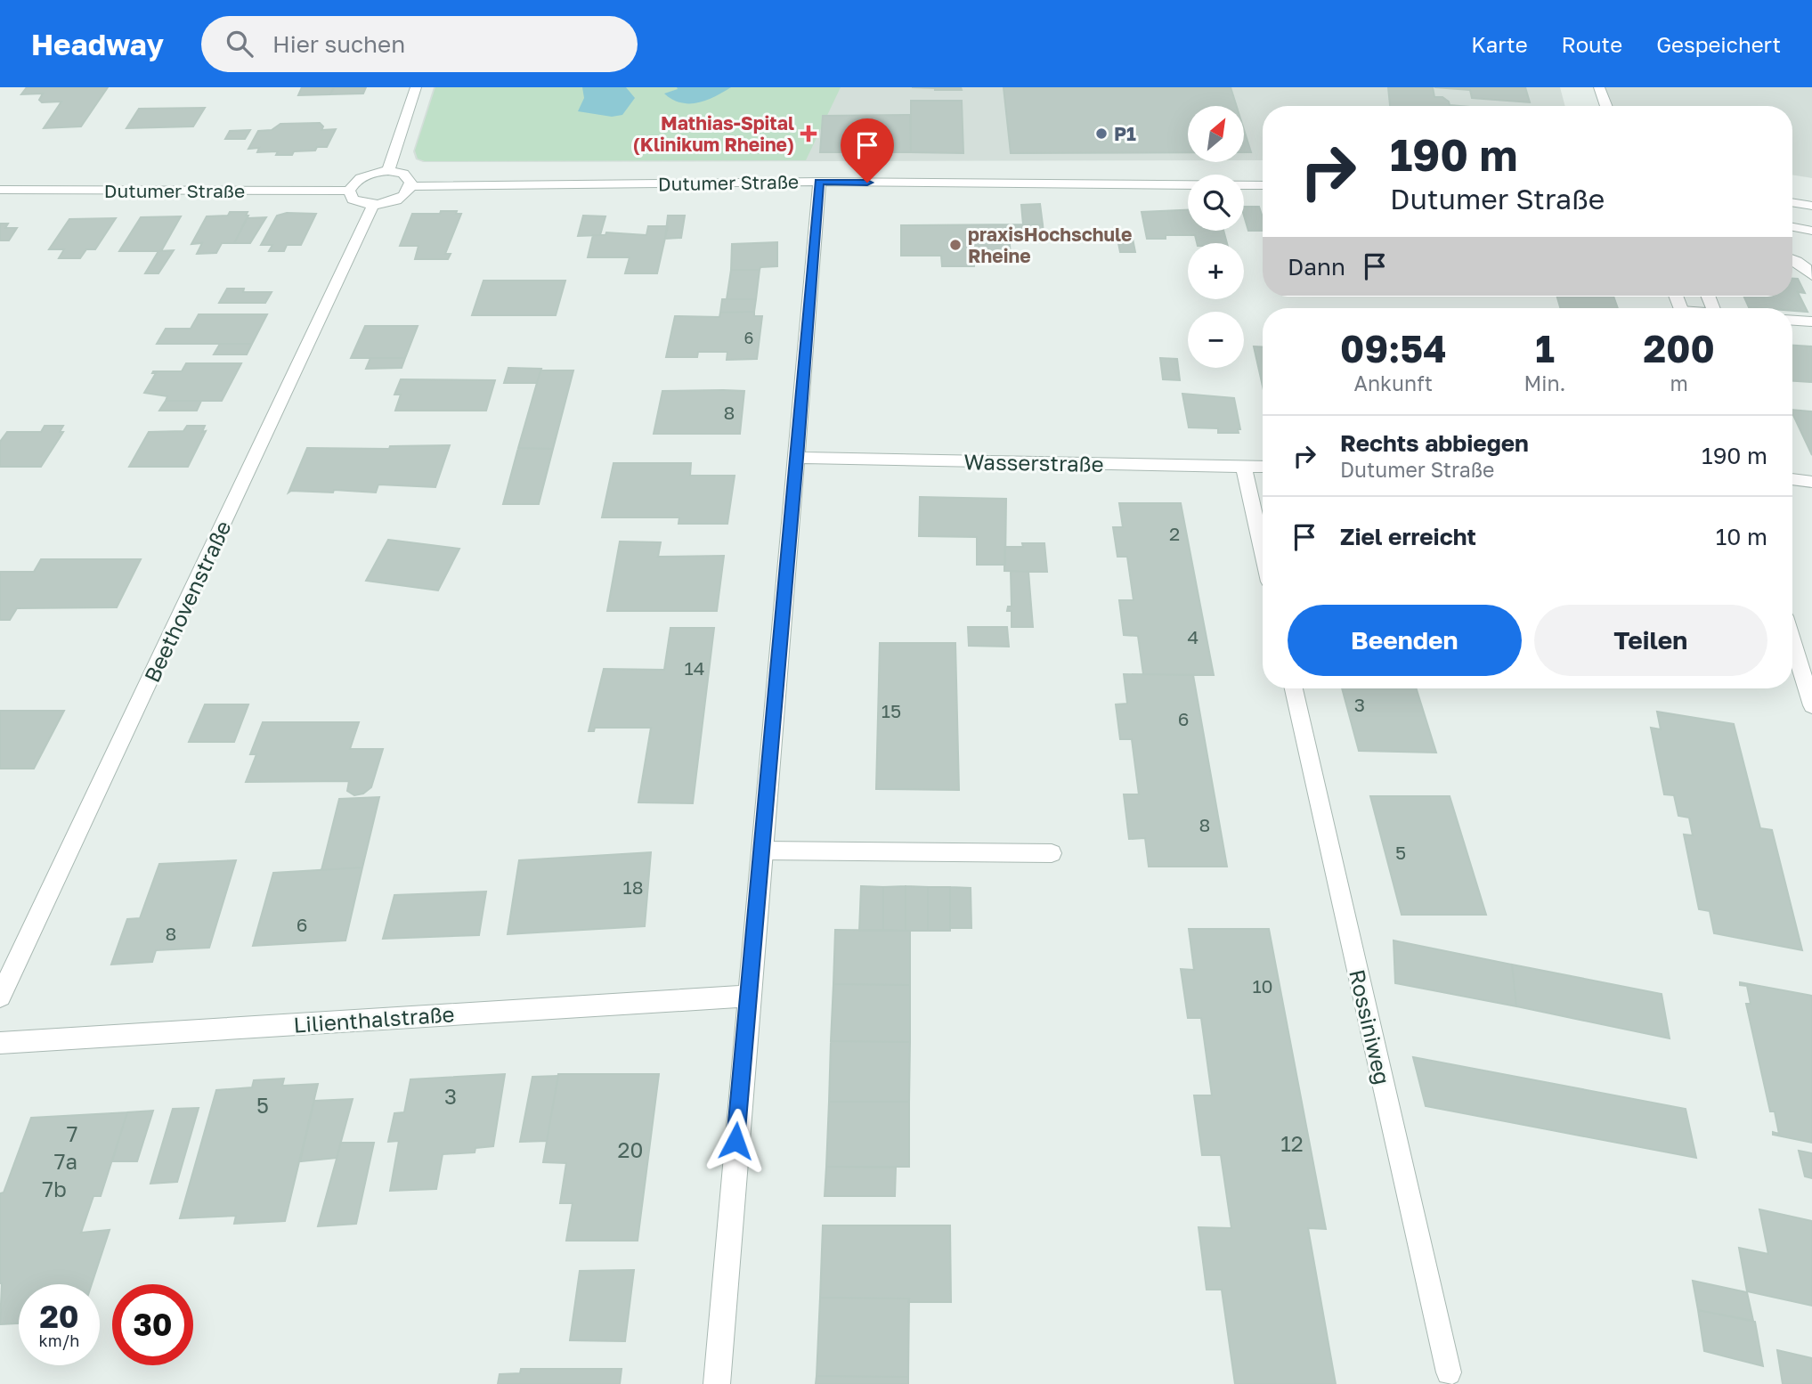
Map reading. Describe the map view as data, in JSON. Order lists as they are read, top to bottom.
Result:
{
  "streets": {
    "street": [
      "Dutumer Straße",
      "Wasserstraße",
      "Beethovenstraße",
      "Lilienthalstraße",
      "Rossiniweg"
    ]
  },
  "places": {
    "health": ["Mathias-Spital (Klinikum Rheine)"],
    "other": ["P1", "praxisHochschule Rheine"]
  },
  "house_numbers": [
    "6",
    "8",
    "2",
    "4",
    "14",
    "3",
    "15",
    "6",
    "8",
    "5",
    "18",
    "6",
    "8",
    "10",
    "3",
    "5",
    "7",
    "12",
    "20",
    "7a",
    "7b"
  ],
  "north": "top right",
  "page": {
    "header": "Headway",
    "search": "Hier suchen",
    "nav": ["Karte", "Route", "Gespeichert"],
    "map_buttons": ["+", "−"],
    "turn": ["190 m", "Dutumer Straße"],
    "then": "Dann",
    "eta": [
      "09:54",
      "Ankunft",
      "1",
      "Min.",
      "200",
      "m"
    ],
    "list": [
      {
        "name": "Rechts abbiegen",
        "note": "Dutumer Straße",
        "value": "190 m"
      },
      {
        "name": "Ziel erreicht",
        "value": "10 m"
      }
    ],
    "buttons": ["Beenden", "Teilen"],
    "speed": "20 km/h",
    "limit": "30"
  }
}
